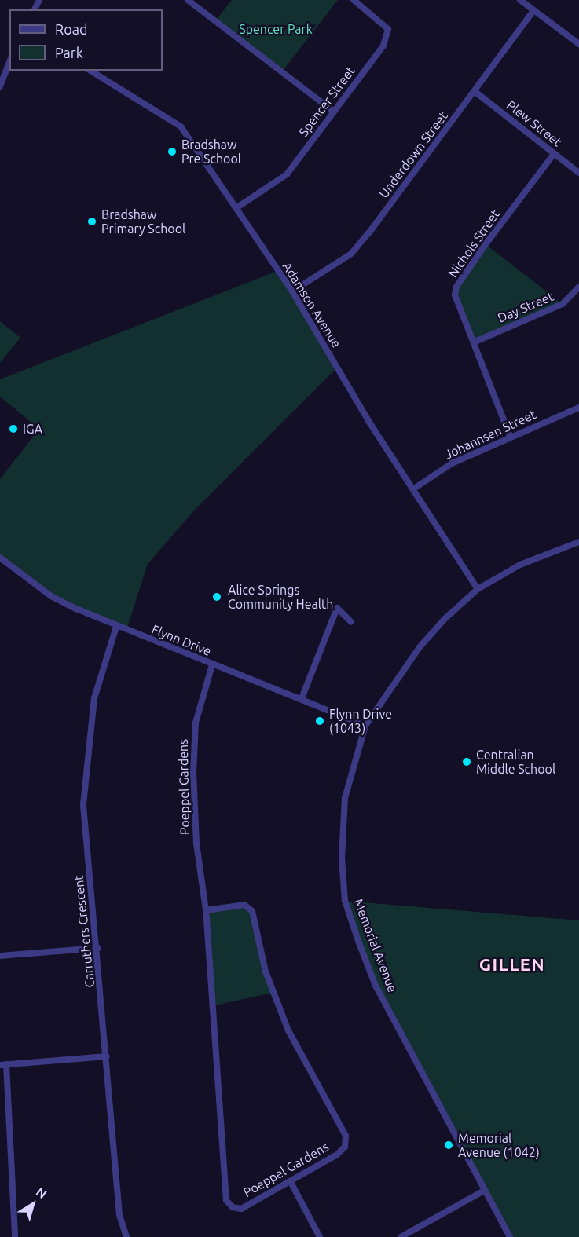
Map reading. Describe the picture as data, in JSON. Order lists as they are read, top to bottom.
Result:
{
  "streets": {
    "street": [
      "Spencer Street",
      "Plew Street",
      "Underdown Street",
      "Nichols Street",
      "Adamson Avenue",
      "Day Street",
      "Johannsen Street",
      "Flynn Drive",
      "Poeppel Gardens",
      "Carruthers Crescent",
      "Memorial Avenue"
    ]
  },
  "crossings": [
    ["Spencer Street", "Adamson Avenue"],
    ["Plew Street", "Underdown Street"],
    ["Plew Street", "Nichols Street"],
    ["Underdown Street", "Adamson Avenue"],
    ["Nichols Street", "Day Street"],
    ["Nichols Street", "Johannsen Street"],
    ["Adamson Avenue", "Johannsen Street"],
    ["Adamson Avenue", "Memorial Avenue"],
    ["Flynn Drive", "Poeppel Gardens"],
    ["Flynn Drive", "Carruthers Crescent"],
    ["Flynn Drive", "Memorial Avenue"]
  ],
  "districts": ["GILLEN"],
  "parks": ["Spencer Park"],
  "places": [
    "Bradshaw Pre School",
    "Bradshaw Primary School",
    "IGA",
    "Alice Springs Community Health",
    "Flynn Drive (1043)",
    "Centralian Middle School",
    "Memorial Avenue (1042)"
  ],
  "legend": ["Road", "Park"],
  "north": "top right"
}
